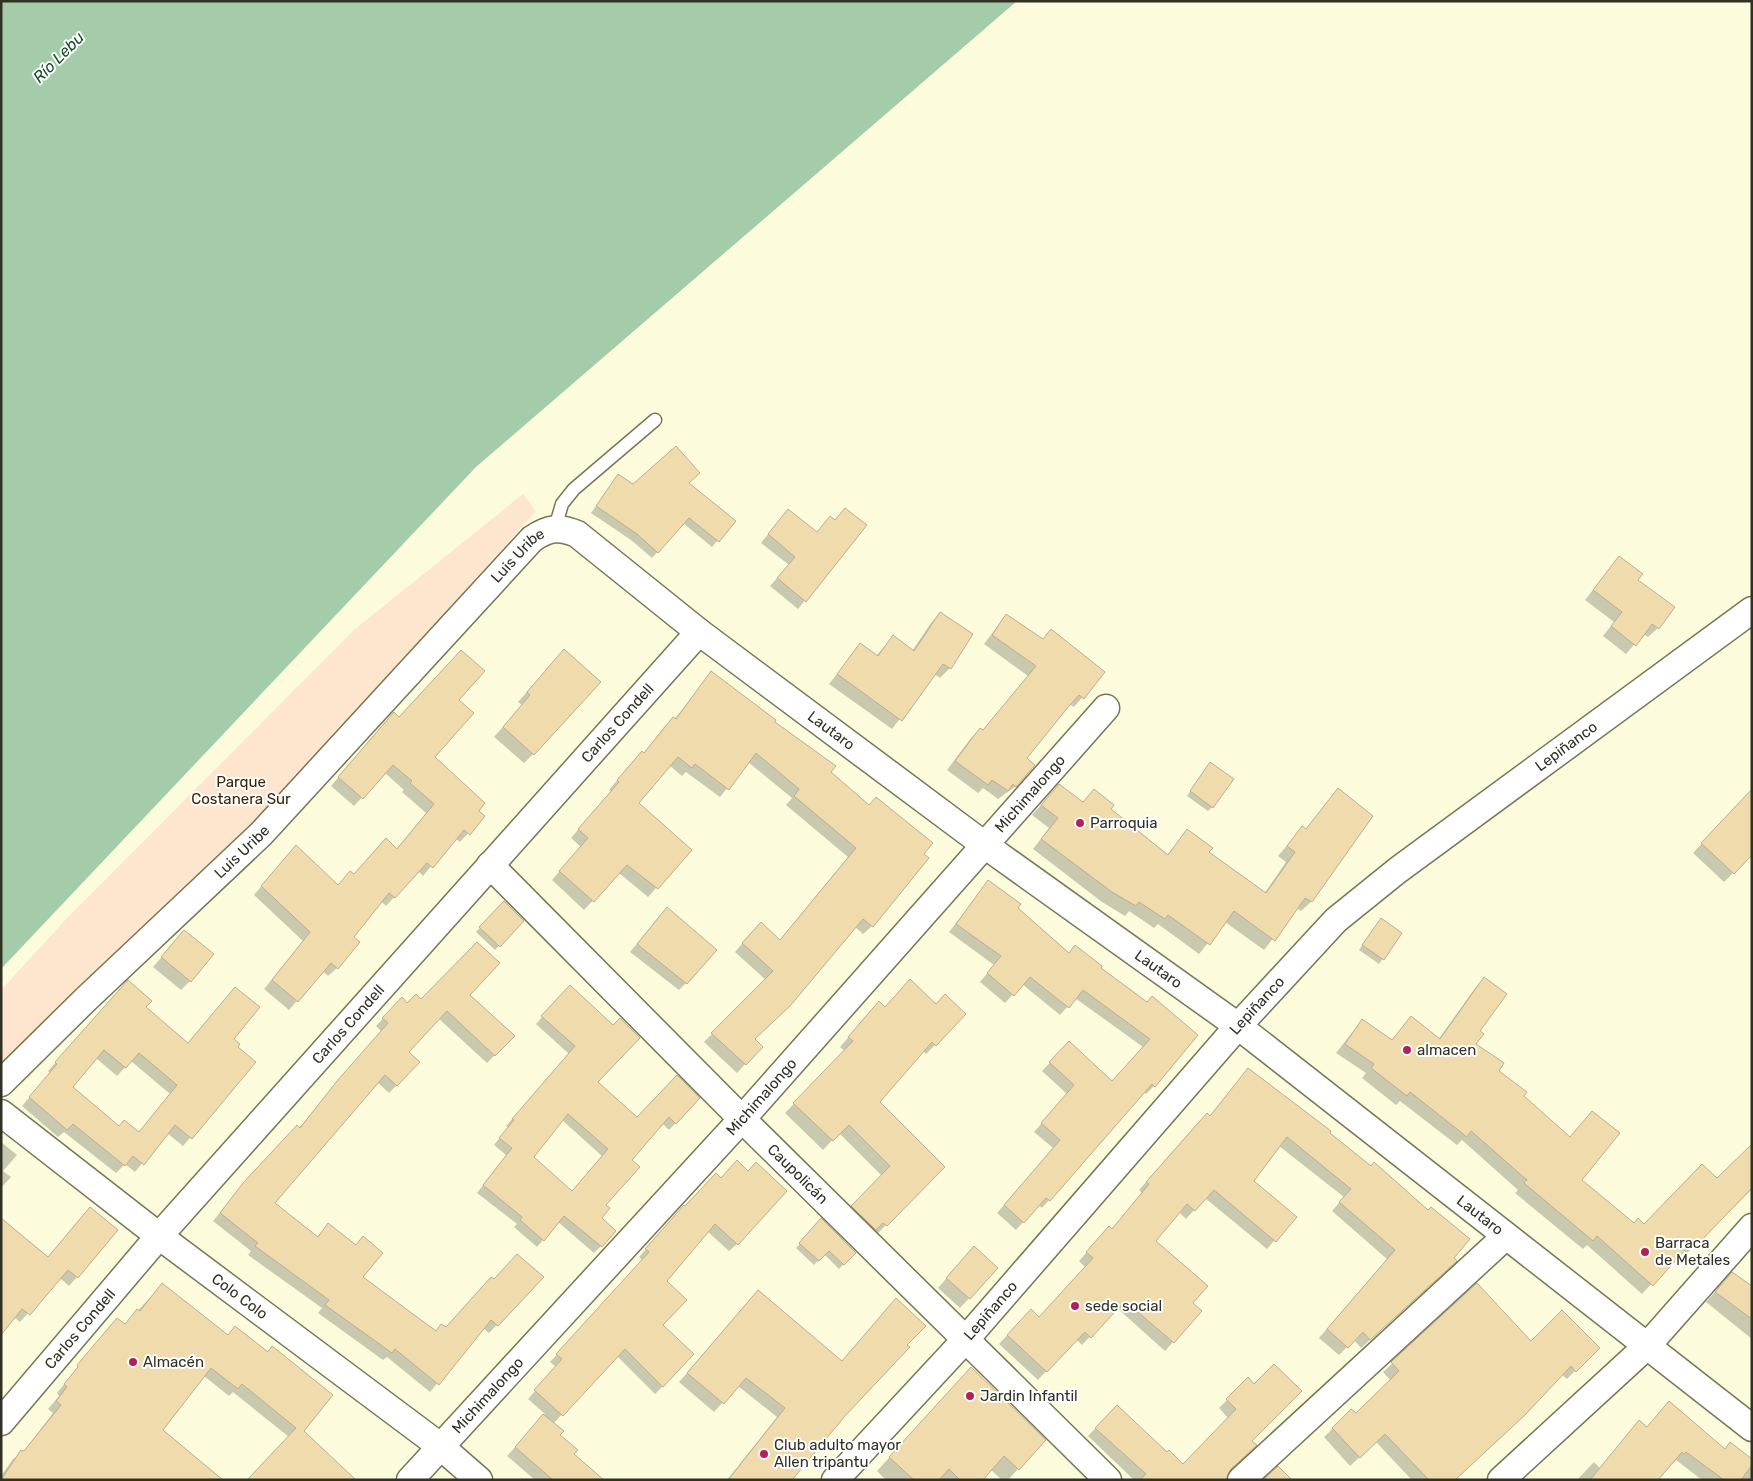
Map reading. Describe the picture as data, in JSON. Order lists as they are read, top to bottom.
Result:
{
  "streets": {
    "street": [
      "Luis Uribe",
      "Carlos Condell",
      "Lautaro",
      "Lepiñanco",
      "Michimalongo",
      "Caupolicán",
      "Colo Colo"
    ]
  },
  "crossings": [
    ["Luis Uribe", "Lautaro"],
    ["Carlos Condell", "Lautaro"],
    ["Carlos Condell", "Caupolicán"],
    ["Carlos Condell", "Colo Colo"],
    ["Lautaro", "Lepiñanco"],
    ["Lautaro", "Michimalongo"],
    ["Lepiñanco", "Caupolicán"],
    ["Michimalongo", "Caupolicán"],
    ["Michimalongo", "Colo Colo"]
  ],
  "water": ["Río Lebu"],
  "parks": ["Parque Costanera Sur"],
  "places": [
    "Parroquia",
    "almacen",
    "Barraca de Metales",
    "sede social",
    "Almacén",
    "Jardin Infantil",
    "Club adulto mayor Allen tripantu"
  ]
}
